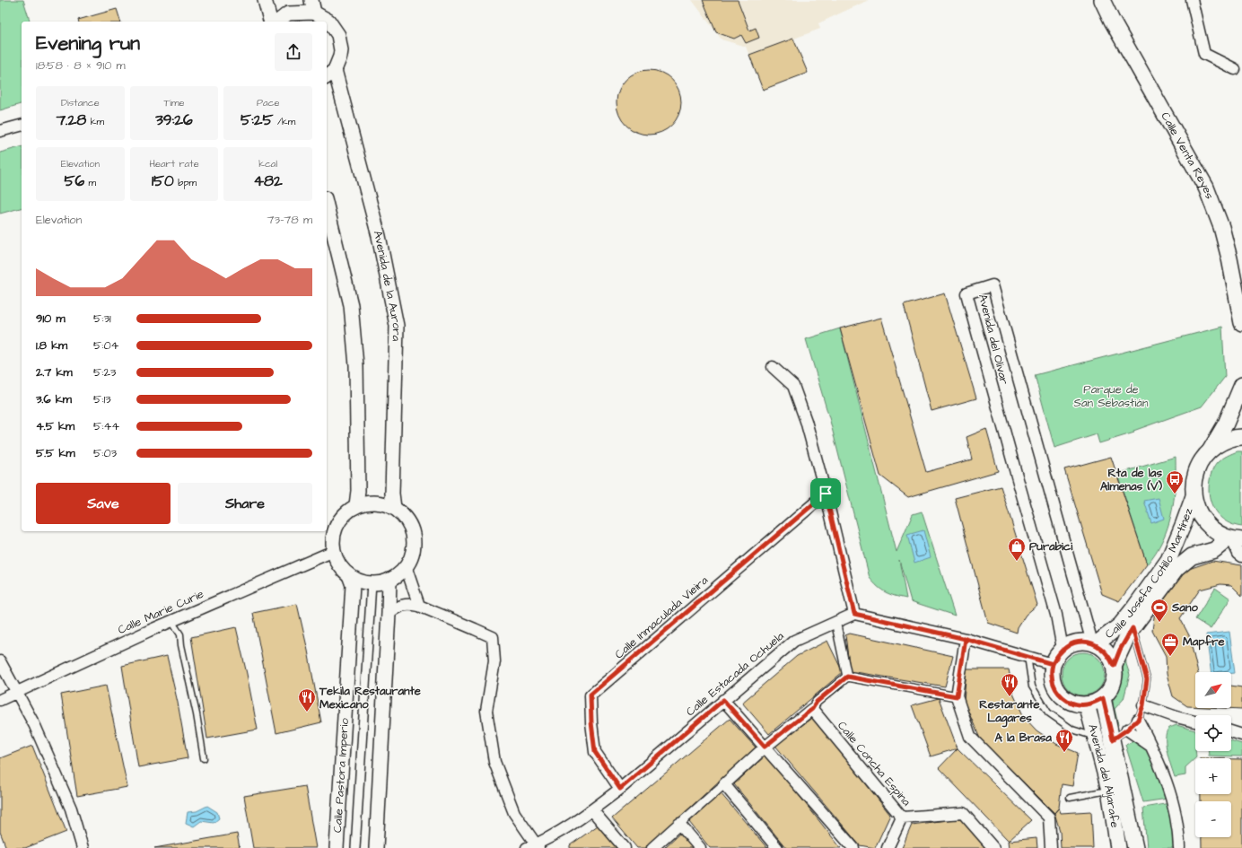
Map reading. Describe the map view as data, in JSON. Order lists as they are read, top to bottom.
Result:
{
  "streets": {
    "main road": ["Calle Venta Reyes", "Calle Josefa Cotillo Martínez", "Avenida del Aljarafe"],
    "street": [
      "Avenida de la Aurora",
      "Avenida del Olivar",
      "Calle Marie Curie",
      "Calle Inmaculada Vieira",
      "Calle Estacada Ochuela",
      "Calle Concha Espina",
      "Calle Pastora Imperio"
    ]
  },
  "crossings": [
    ["Avenida de la Aurora", "Calle Marie Curie"],
    ["Avenida de la Aurora", "Calle Pastora Imperio"],
    ["Avenida del Olivar", "Calle Josefa Cotillo Martínez"],
    ["Avenida del Olivar", "Avenida del Aljarafe"],
    ["Calle Josefa Cotillo Martínez", "Avenida del Aljarafe"],
    ["Calle Marie Curie", "Calle Pastora Imperio"],
    ["Calle Inmaculada Vieira", "Calle Estacada Ochuela"]
  ],
  "parks": ["Parque de San Sebastián"],
  "places": {
    "bus stop": ["Rta de las Almenas (V)"],
    "shop": ["Purabici"],
    "sports": ["Sano"],
    "office": ["Mapfre"],
    "restaurant": ["Restarante Lagares", "Tekila Restaurante Mexicano", "A la Brasa"]
  },
  "north": "top right",
  "page": {
    "heading": ["Evening run", "18:58 · 8 × 910 m"],
    "stats": [
      ["Distance", "7.28 km"],
      ["Time", "39:26"],
      ["Pace", "5:25 /km"],
      ["Elevation", "56 m"],
      ["Heart rate", "150 bpm"],
      ["kcal", "482"]
    ],
    "chart": ["Elevation", "73–78 m"],
    "list": [
      {
        "name": "910 m",
        "note": "5:31"
      },
      {
        "name": "1.8 km",
        "note": "5:04"
      },
      {
        "name": "2.7 km",
        "note": "5:23"
      },
      {
        "name": "3.6 km",
        "note": "5:13"
      },
      {
        "name": "4.5 km",
        "note": "5:44"
      },
      {
        "name": "5.5 km",
        "note": "5:03"
      }
    ],
    "buttons": ["Save", "Share"],
    "map_buttons": ["+", "−"]
  }
}
